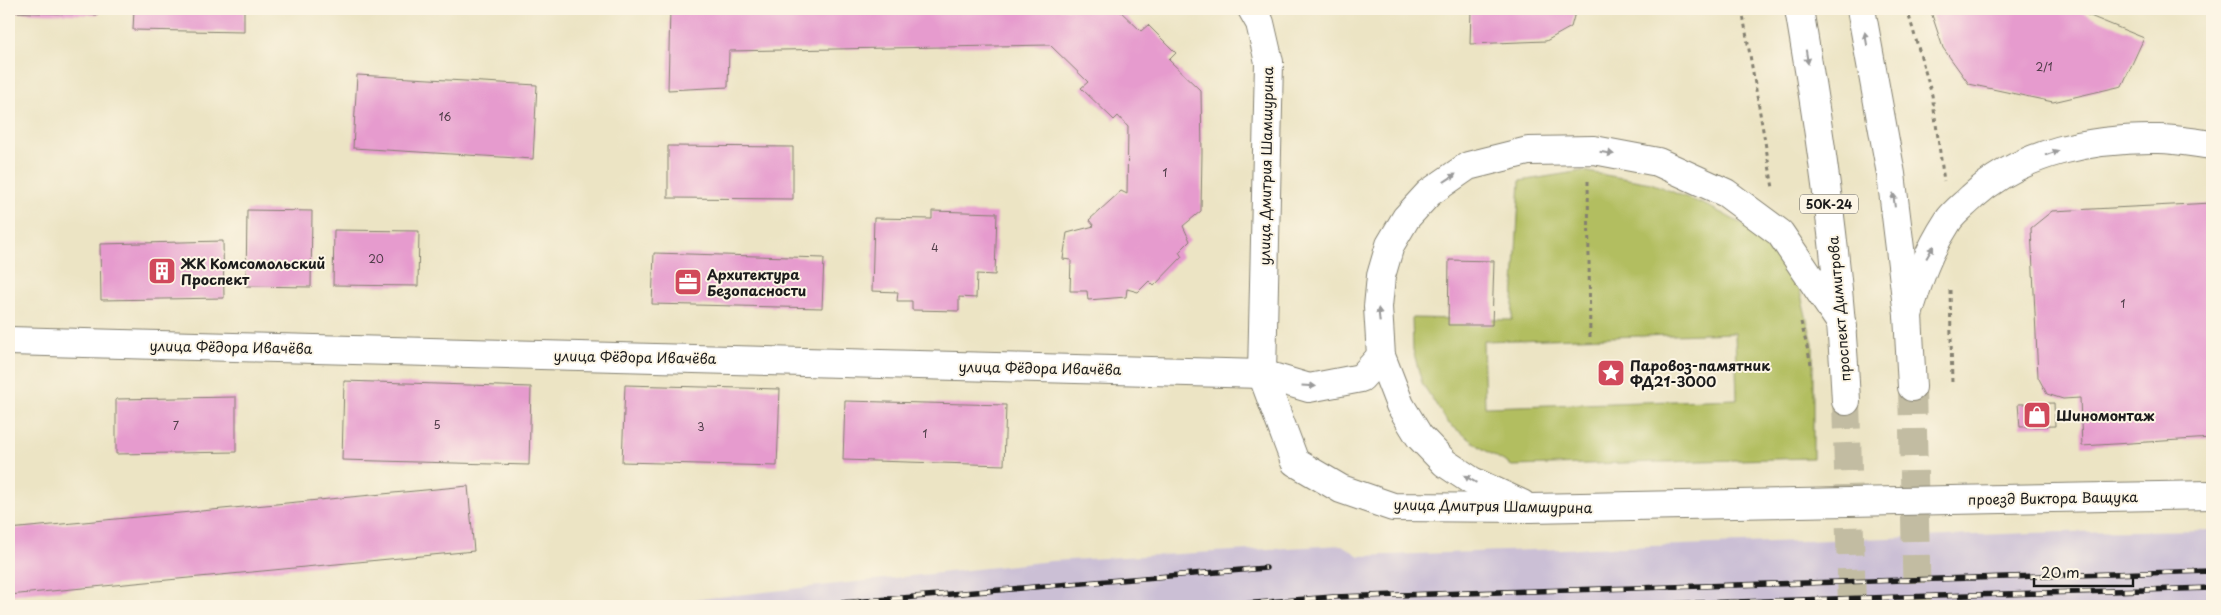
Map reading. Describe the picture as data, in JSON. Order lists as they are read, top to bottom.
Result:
{
  "streets": {
    "street": [
      "улица Дмитрия Шамшурина",
      "50К-24",
      "проспект Димитрова",
      "улица Фёдора Ивачёва",
      "проезд Виктора Ващука"
    ]
  },
  "crossings": [
    ["улица Дмитрия Шамшурина", "улица Фёдора Ивачёва"],
    ["улица Дмитрия Шамшурина", "проезд Виктора Ващука"]
  ],
  "places": {
    "building": ["ЖК Комсомольский Проспект"],
    "office": ["Архитектура Безопасности"],
    "place": ["Паровоз-памятник ФД21-3000"],
    "shop": ["Шиномонтаж"]
  },
  "house_numbers": [
    "2/1",
    "16",
    "1",
    "4",
    "20",
    "1",
    "5",
    "7",
    "3",
    "1"
  ],
  "scale_bar": "20 m"
}
